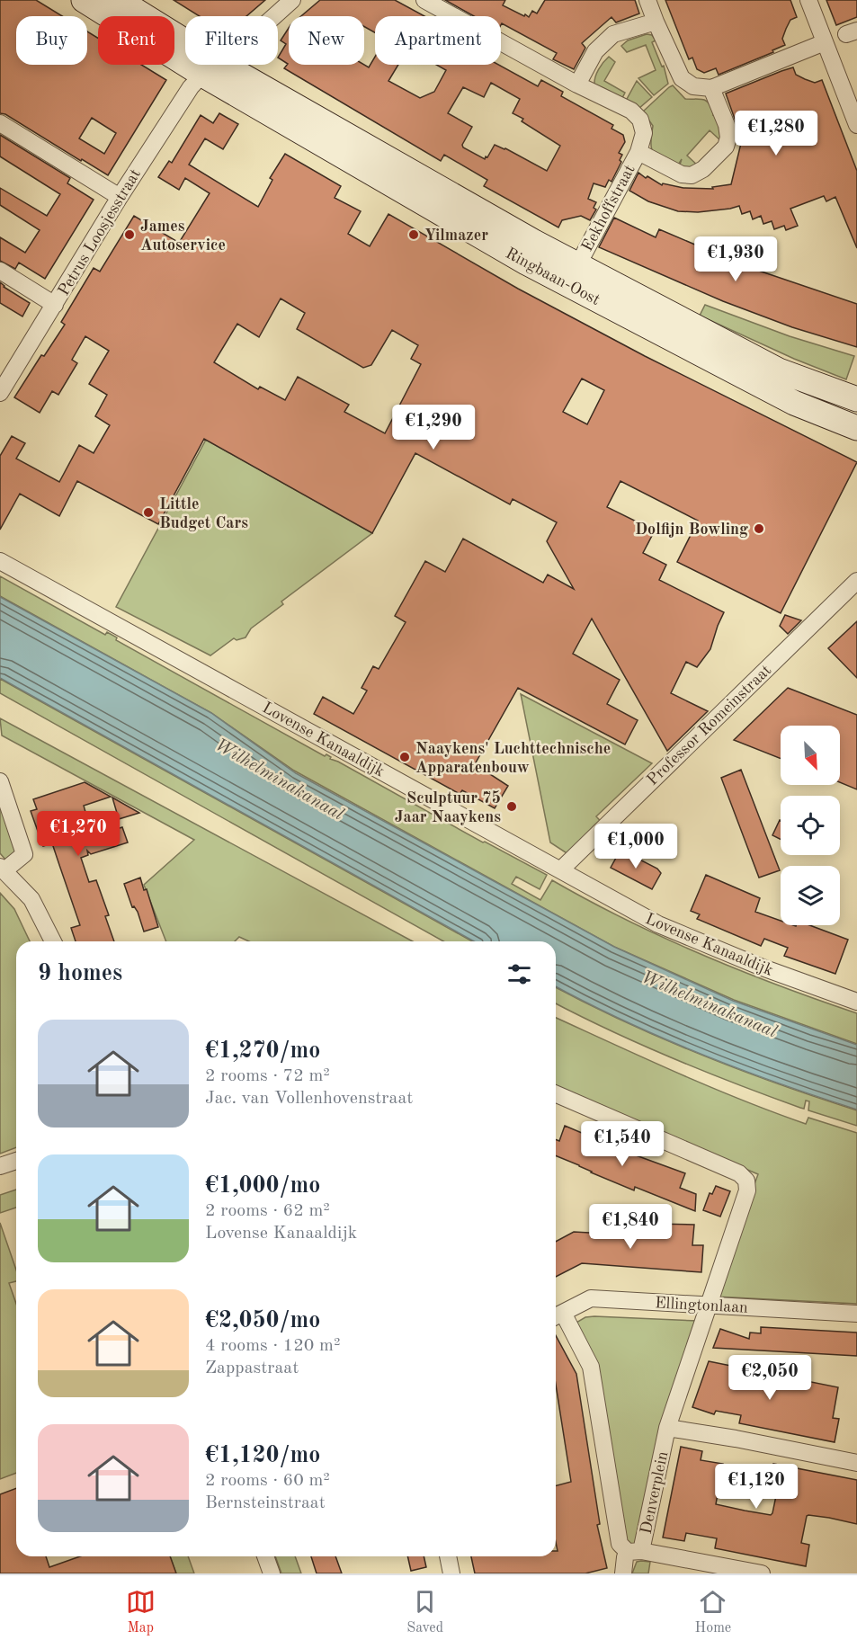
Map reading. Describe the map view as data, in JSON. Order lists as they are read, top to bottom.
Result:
{
  "streets": {
    "main road": ["Ringbaan-Oost"],
    "street": [
      "Eekhoffstraat",
      "Petrus Loosjesstraat",
      "Professor Romeinstraat",
      "Lovense Kanaaldijk",
      "Ellingtonlaan",
      "Denverplein"
    ]
  },
  "crossings": [
    ["Eekhoffstraat", "Ringbaan-Oost"],
    ["Petrus Loosjesstraat", "Ringbaan-Oost"],
    ["Professor Romeinstraat", "Lovense Kanaaldijk"],
    ["Ellingtonlaan", "Denverplein"]
  ],
  "water": ["Wilhelminakanaal"],
  "places": [
    "James Autoservice",
    "Yilmazer",
    "Little Budget Cars",
    "Dolfijn Bowling",
    "Naaykens' Luchttechnische Apparatenbouw",
    "Sculptuur 75 Jaar Naaykens"
  ],
  "north": "bottom right",
  "page": {
    "chip": [
      "Buy",
      "Rent",
      "Filters",
      "New",
      "Apartment"
    ],
    "price": [
      "€1,280",
      "€1,930",
      "€1,290",
      "€1,270",
      "€1,000",
      "€1,540",
      "€1,840",
      "€2,050",
      "€1,120"
    ],
    "heading": "9 homes",
    "list": [
      {
        "name": "€1,270/mo",
        "note": "2 rooms · 72 m² · Jac. van Vollenhovenstraat"
      },
      {
        "name": "€1,000/mo",
        "note": "2 rooms · 62 m² · Lovense Kanaaldijk"
      },
      {
        "name": "€2,050/mo",
        "note": "4 rooms · 120 m² · Zappastraat"
      },
      {
        "name": "€1,120/mo",
        "note": "2 rooms · 60 m² · Bernsteinstraat"
      }
    ],
    "tabs": ["Map", "Saved", "Home"]
  }
}
